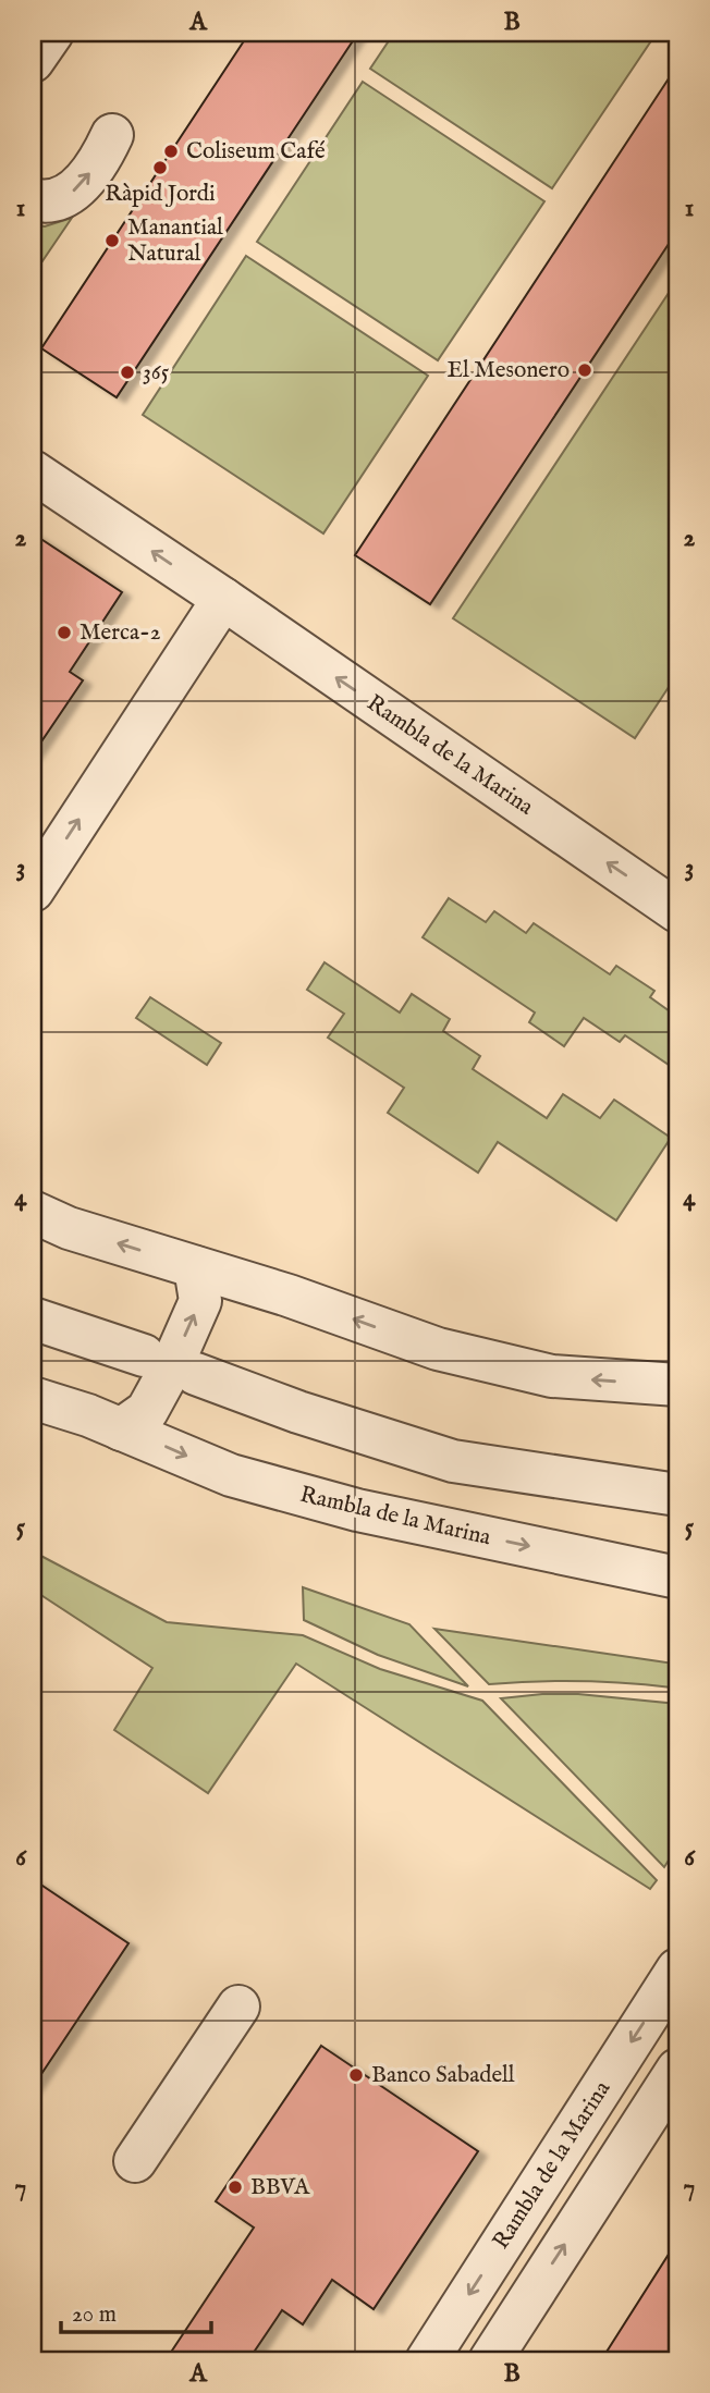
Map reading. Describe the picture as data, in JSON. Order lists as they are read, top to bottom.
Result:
{
  "streets": {
    "street": ["Rambla de la Marina"]
  },
  "places": [
    "Coliseum Café",
    "Ràpid Jordi",
    "Manantial Natural",
    "El Mesonero",
    "365",
    "Merca-2",
    "Banco Sabadell",
    "BBVA"
  ],
  "scale_bar": "20 m",
  "grid": {
    "columns": ["A", "B"],
    "rows": [
      "1",
      "2",
      "3",
      "4",
      "5",
      "6",
      "7"
    ]
  }
}
